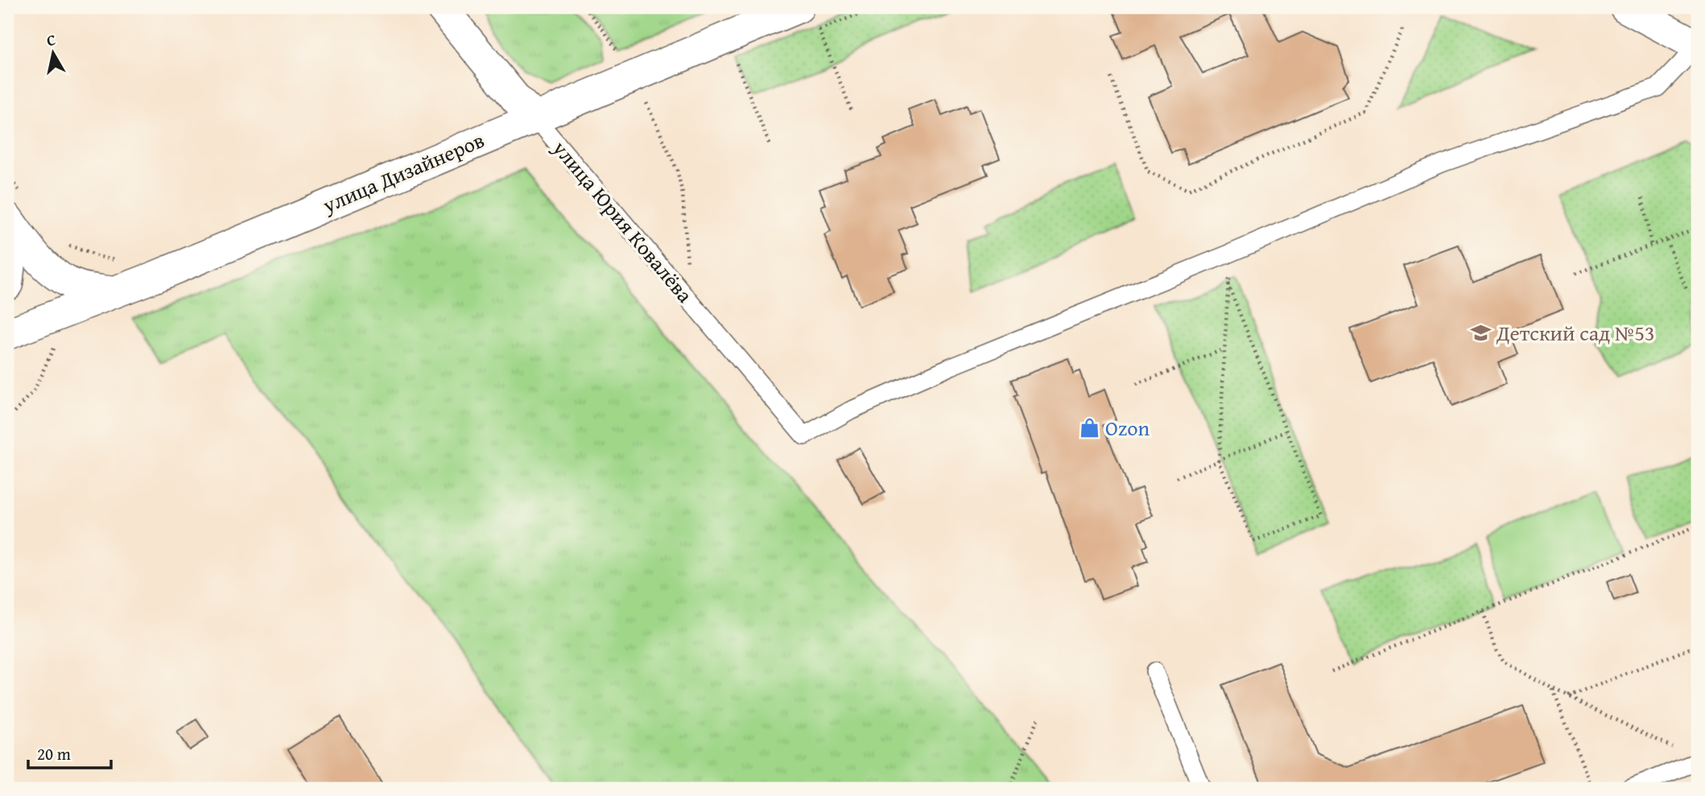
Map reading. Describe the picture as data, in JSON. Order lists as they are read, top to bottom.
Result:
{
  "streets": {
    "street": ["улица Дизайнеров", "улица Юрия Ковалёва"]
  },
  "crossings": [
    ["улица Дизайнеров", "улица Юрия Ковалёва"]
  ],
  "places": {
    "school or university": ["Детский сад №53"],
    "shop": ["Ozon"]
  },
  "scale_bar": "20 m",
  "north": "top"
}
